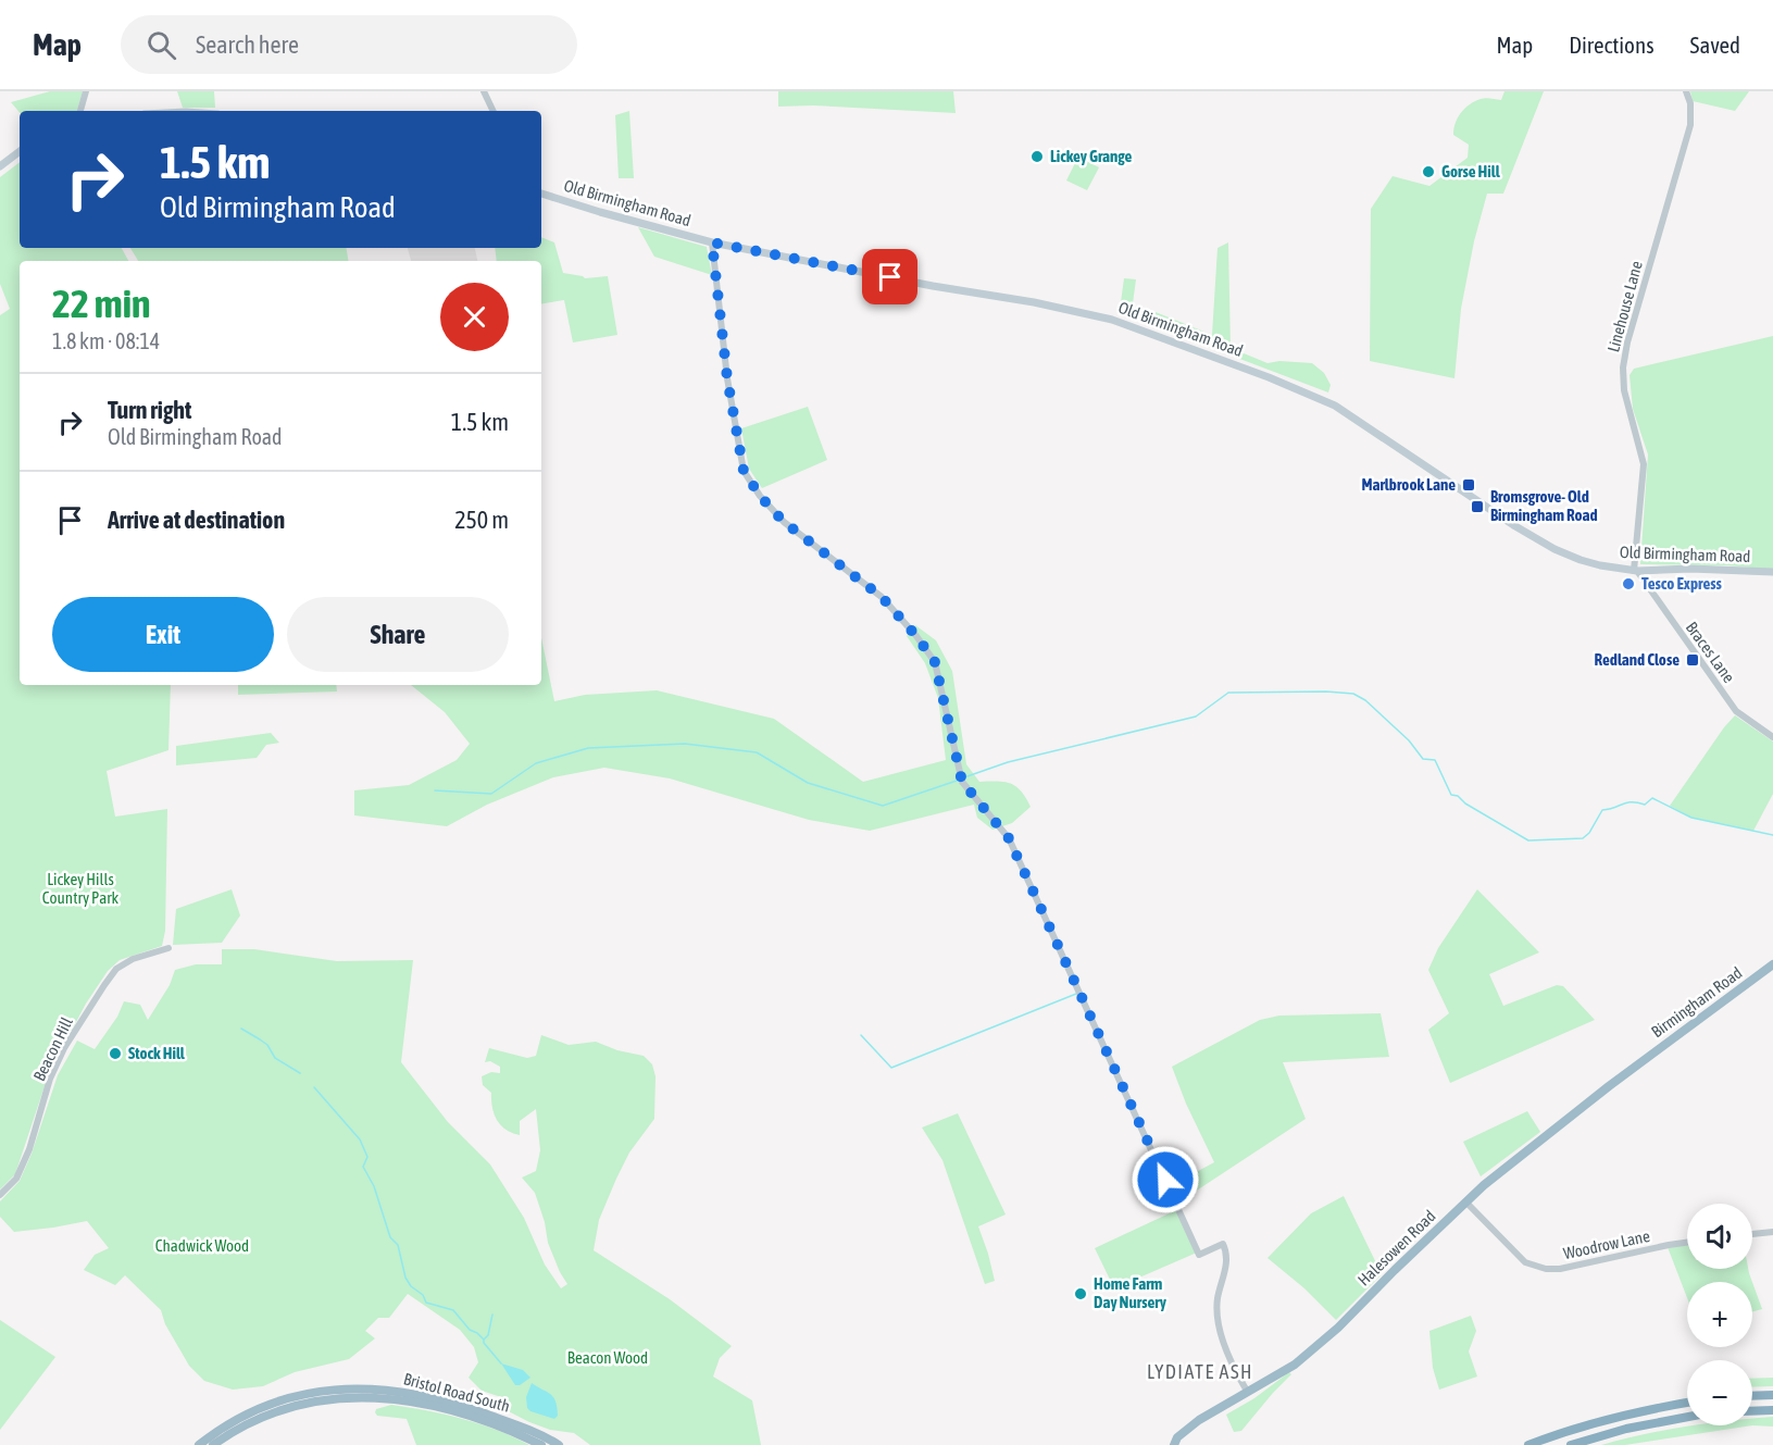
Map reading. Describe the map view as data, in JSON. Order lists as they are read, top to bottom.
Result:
{
  "streets": {
    "highway": ["Birmingham Road", "Halesowen Road", "Bristol Road South"],
    "main road": ["Old Birmingham Road"],
    "street": [
      "Linehouse Lane",
      "Braces Lane",
      "Beacon Hill",
      "Woodrow Lane"
    ]
  },
  "crossings": [
    ["Old Birmingham Road", "Linehouse Lane"],
    ["Old Birmingham Road", "Braces Lane"],
    ["Linehouse Lane", "Braces Lane"],
    ["Birmingham Road", "Halesowen Road"],
    ["Woodrow Lane", "Halesowen Road"]
  ],
  "districts": ["LYDIATE ASH"],
  "parks": ["Lickey Hills Country Park", "Chadwick Wood", "Beacon Wood"],
  "places": {
    "other": [
      "Lickey Grange",
      "Gorse Hill",
      "Tesco Express",
      "Stock Hill",
      "Home Farm Day Nursery"
    ],
    "transit": ["Marlbrook Lane", "Bromsgrove- Old Birmingham Road", "Redland Close"]
  },
  "page": {
    "header": "Map",
    "search": "Search here",
    "nav": ["Map", "Directions", "Saved"],
    "turn": ["1.5 km", "Old Birmingham Road"],
    "heading": ["22 min", "1.8 km · 08:14"],
    "list": [
      {
        "name": "Turn right",
        "note": "Old Birmingham Road",
        "value": "1.5 km"
      },
      {
        "name": "Arrive at destination",
        "value": "250 m"
      }
    ],
    "buttons": ["Exit", "Share"],
    "map_buttons": ["+", "−"]
  }
}
